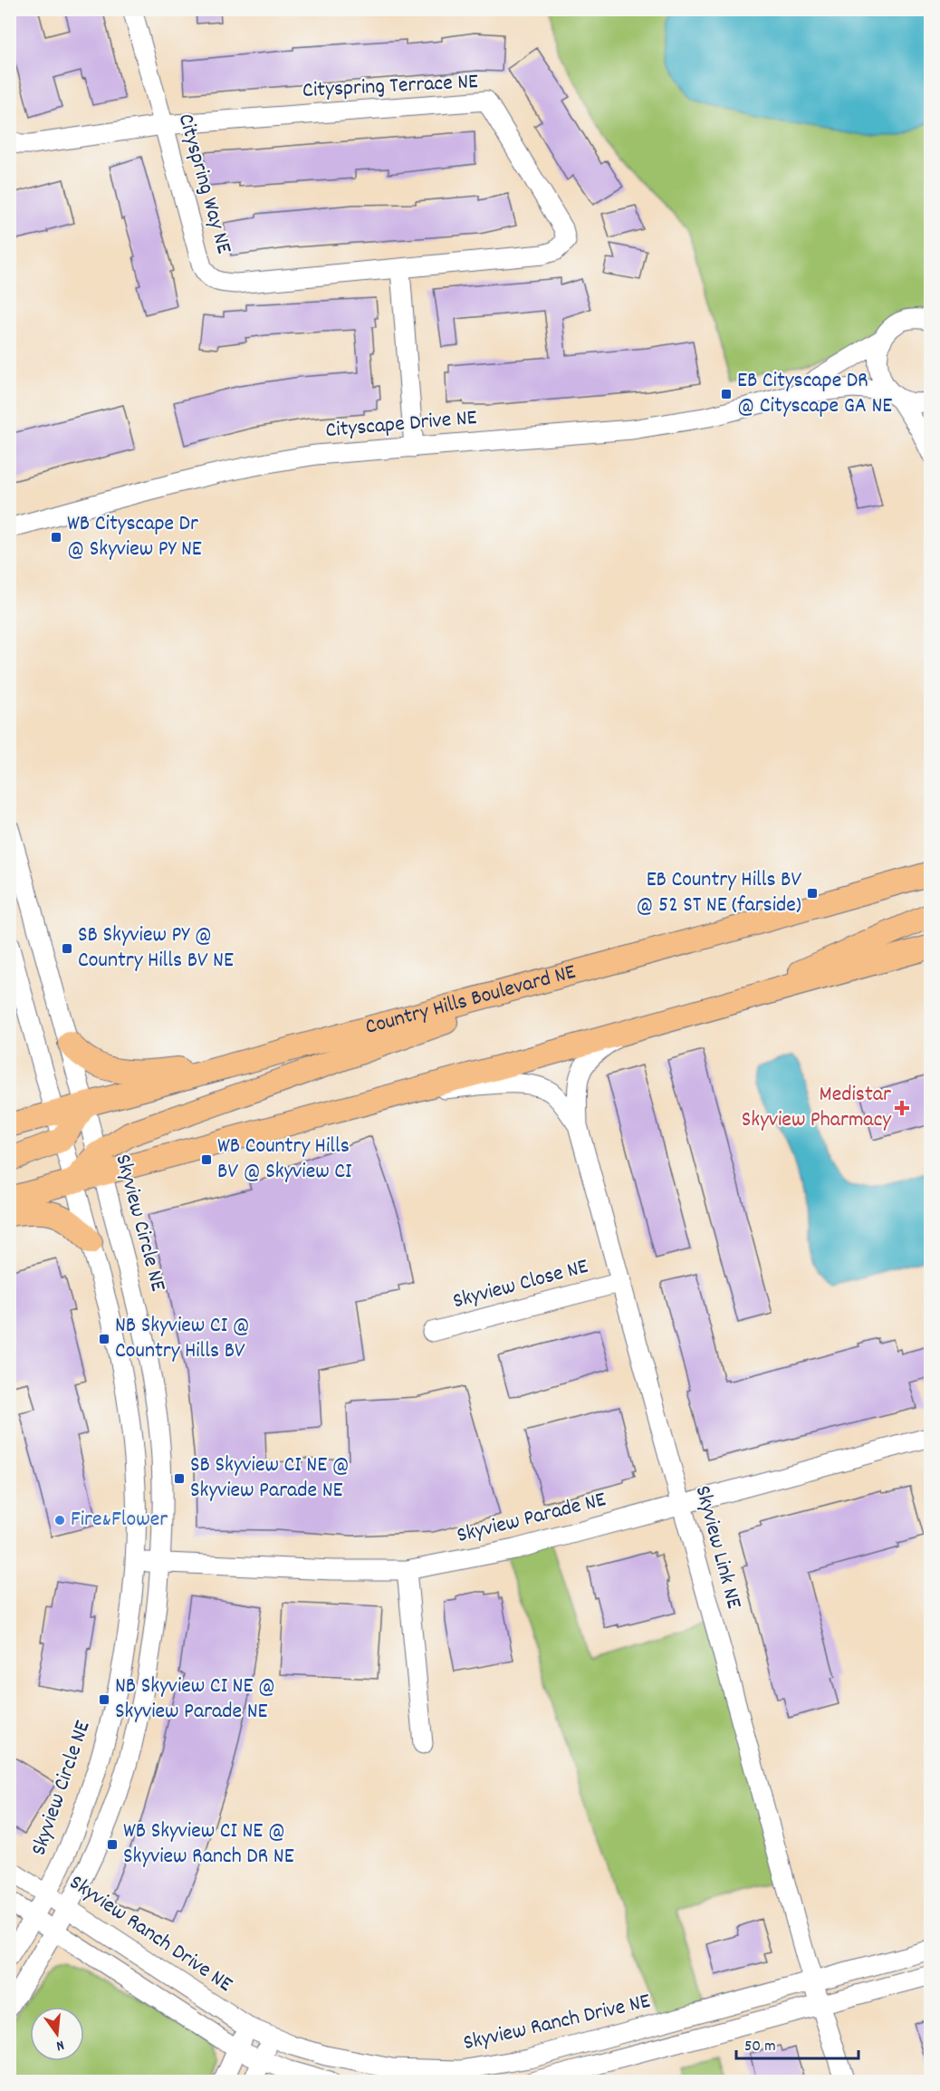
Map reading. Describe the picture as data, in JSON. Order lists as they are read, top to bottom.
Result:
{
  "streets": {
    "main road": ["Country Hills Boulevard NE"],
    "street": [
      "Cityspring Terrace NE",
      "Cityspring Way NE",
      "Cityscape Drive NE",
      "Skyview Circle NE",
      "Skyview Close NE",
      "Skyview Parade NE",
      "Skyview Link NE",
      "Skyview Ranch Drive NE"
    ]
  },
  "crossings": [
    ["Cityspring Terrace NE", "Cityspring Way NE"],
    ["Country Hills Boulevard NE", "Skyview Circle NE"],
    ["Skyview Circle NE", "Skyview Parade NE"],
    ["Skyview Circle NE", "Skyview Ranch Drive NE"],
    ["Skyview Close NE", "Skyview Link NE"],
    ["Skyview Parade NE", "Skyview Link NE"],
    ["Skyview Link NE", "Skyview Ranch Drive NE"]
  ],
  "places": {
    "transit": [
      "EB Cityscape DR @ Cityscape GA NE",
      "WB Cityscape Dr @ Skyview PY NE",
      "EB Country Hills BV @ 52 ST NE (farside)",
      "SB Skyview PY @ Country Hills BV NE",
      "WB Country Hills BV @ Skyview CI",
      "NB Skyview CI @ Country Hills BV",
      "SB Skyview CI NE @ Skyview Parade NE",
      "NB Skyview CI NE @ Skyview Parade NE",
      "WB Skyview CI NE @ Skyview Ranch DR NE"
    ],
    "health": ["Medistar Skyview Pharmacy"],
    "other": ["Fire&Flower"]
  },
  "scale_bar": "50 m",
  "north": "bottom"
}
